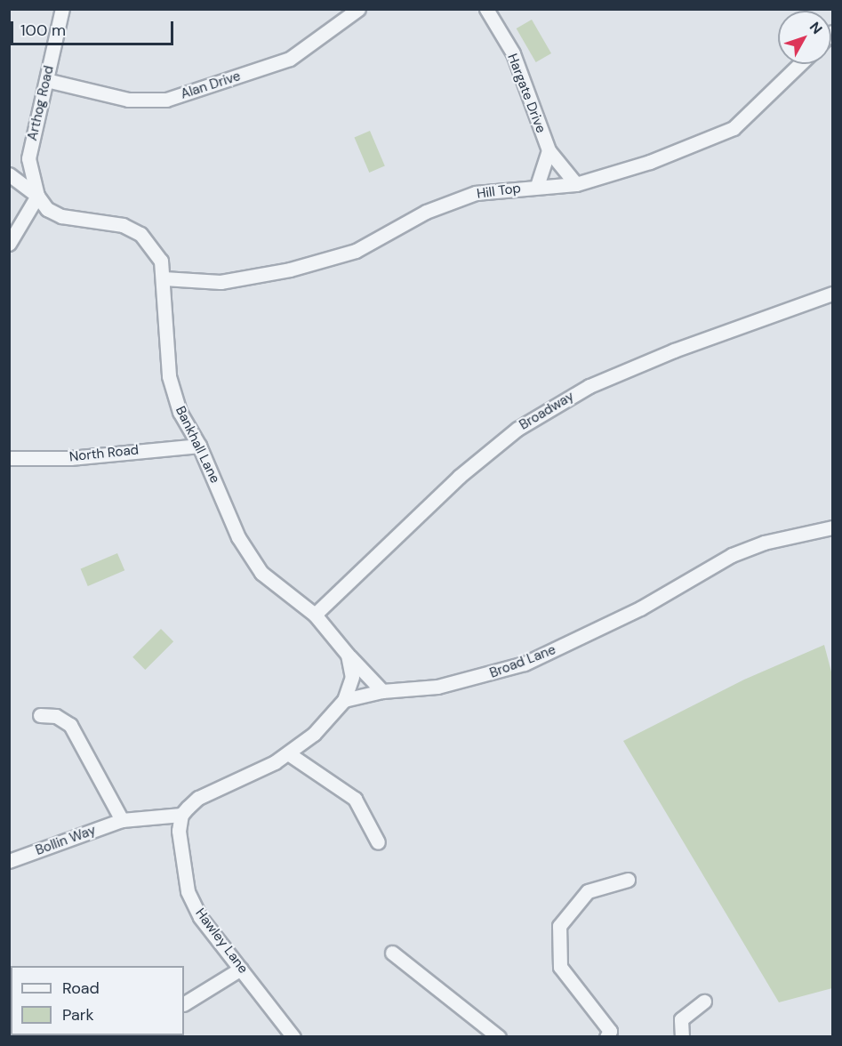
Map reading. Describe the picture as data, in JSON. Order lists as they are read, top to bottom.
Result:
{
  "streets": {
    "street": [
      "Alan Drive",
      "Hargate Drive",
      "Arthog Road",
      "Hill Top",
      "Broadway",
      "Bankhall Lane",
      "North Road",
      "Broad Lane",
      "Bollin Way",
      "Hawley Lane"
    ]
  },
  "crossings": [
    ["Alan Drive", "Arthog Road"],
    ["Hargate Drive", "Hill Top"],
    ["Arthog Road", "Bankhall Lane"],
    ["Hill Top", "Bankhall Lane"],
    ["Broadway", "Bankhall Lane"],
    ["Bankhall Lane", "North Road"],
    ["Bankhall Lane", "Broad Lane"],
    ["Bollin Way", "Hawley Lane"]
  ],
  "legend": ["Road", "Park"],
  "scale_bar": "100 m",
  "north": "top right"
}
